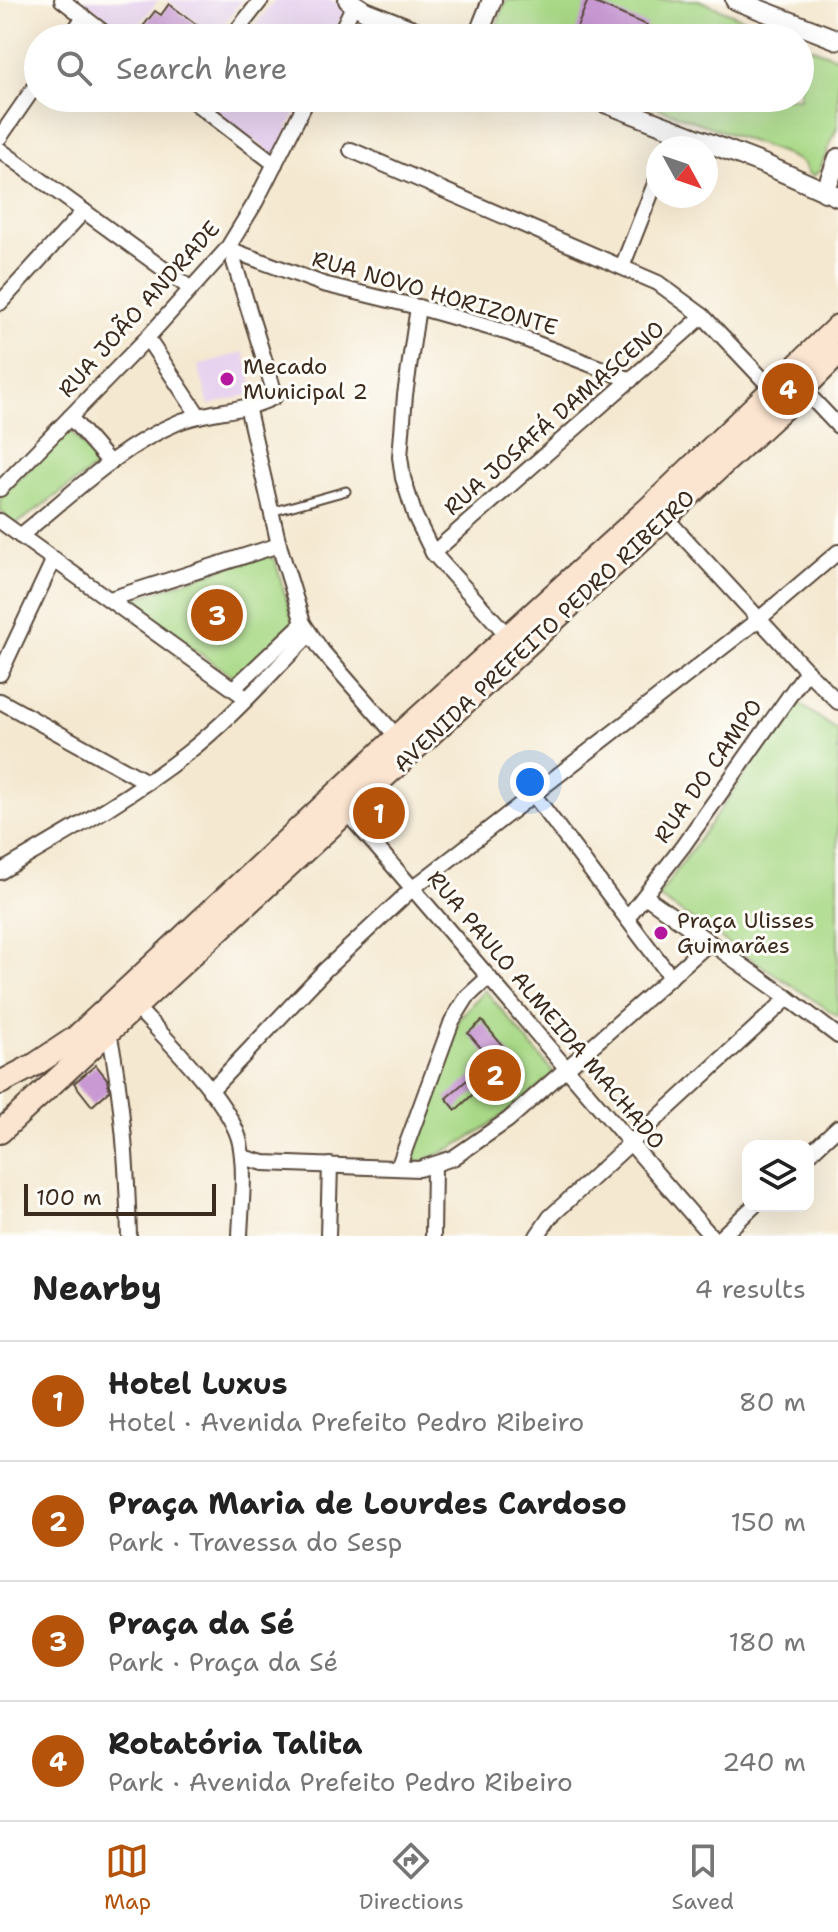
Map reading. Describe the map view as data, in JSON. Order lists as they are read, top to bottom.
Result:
{
  "streets": {
    "main road": ["AVENIDA PREFEITO PEDRO RIBEIRO"],
    "street": [
      "RUA NOVO HORIZONTE",
      "RUA JOÃO ANDRADE",
      "RUA JOSAFÁ DAMASCENO",
      "RUA DO CAMPO",
      "RUA PAULO ALMEIDA MACHADO"
    ]
  },
  "crossings": [
    ["RUA NOVO HORIZONTE", "RUA JOÃO ANDRADE"],
    ["RUA NOVO HORIZONTE", "RUA JOSAFÁ DAMASCENO"],
    ["AVENIDA PREFEITO PEDRO RIBEIRO", "RUA PAULO ALMEIDA MACHADO"]
  ],
  "places": ["Mecado Municipal 2", "Praça Ulisses Guimarães"],
  "scale_bar": "100 m",
  "north": "bottom right",
  "page": {
    "search": "Search here",
    "pins": [
      "4",
      "3",
      "1",
      "2"
    ],
    "scale": "100 m",
    "heading": ["Nearby", "4 results"],
    "list": [
      {
        "mark": "1",
        "name": "Hotel Luxus",
        "note": "Hotel · Avenida Prefeito Pedro Ribeiro",
        "value": "80 m"
      },
      {
        "mark": "2",
        "name": "Praça Maria de Lourdes Cardoso",
        "note": "Park · Travessa do Sesp",
        "value": "150 m"
      },
      {
        "mark": "3",
        "name": "Praça da Sé",
        "note": "Park · Praça da Sé",
        "value": "180 m"
      },
      {
        "mark": "4",
        "name": "Rotatória Talita",
        "note": "Park · Avenida Prefeito Pedro Ribeiro",
        "value": "240 m"
      }
    ],
    "nav": ["Map", "Directions", "Saved"]
  }
}
